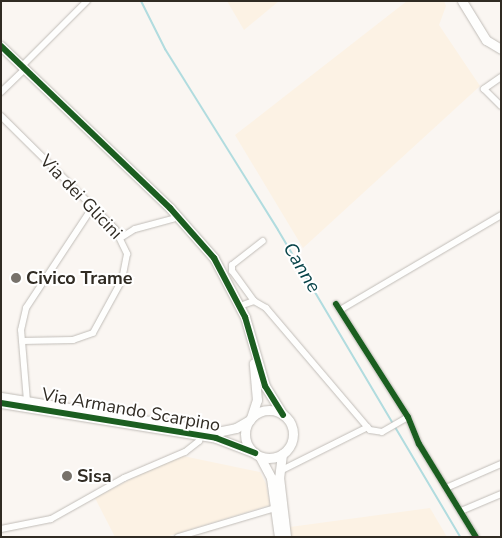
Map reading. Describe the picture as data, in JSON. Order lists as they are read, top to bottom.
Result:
{
  "streets": {
    "street": ["Via dei Glicini", "Via Armando Scarpino"]
  },
  "water": ["Canne"],
  "places": ["Civico Trame", "Sisa"]
}
